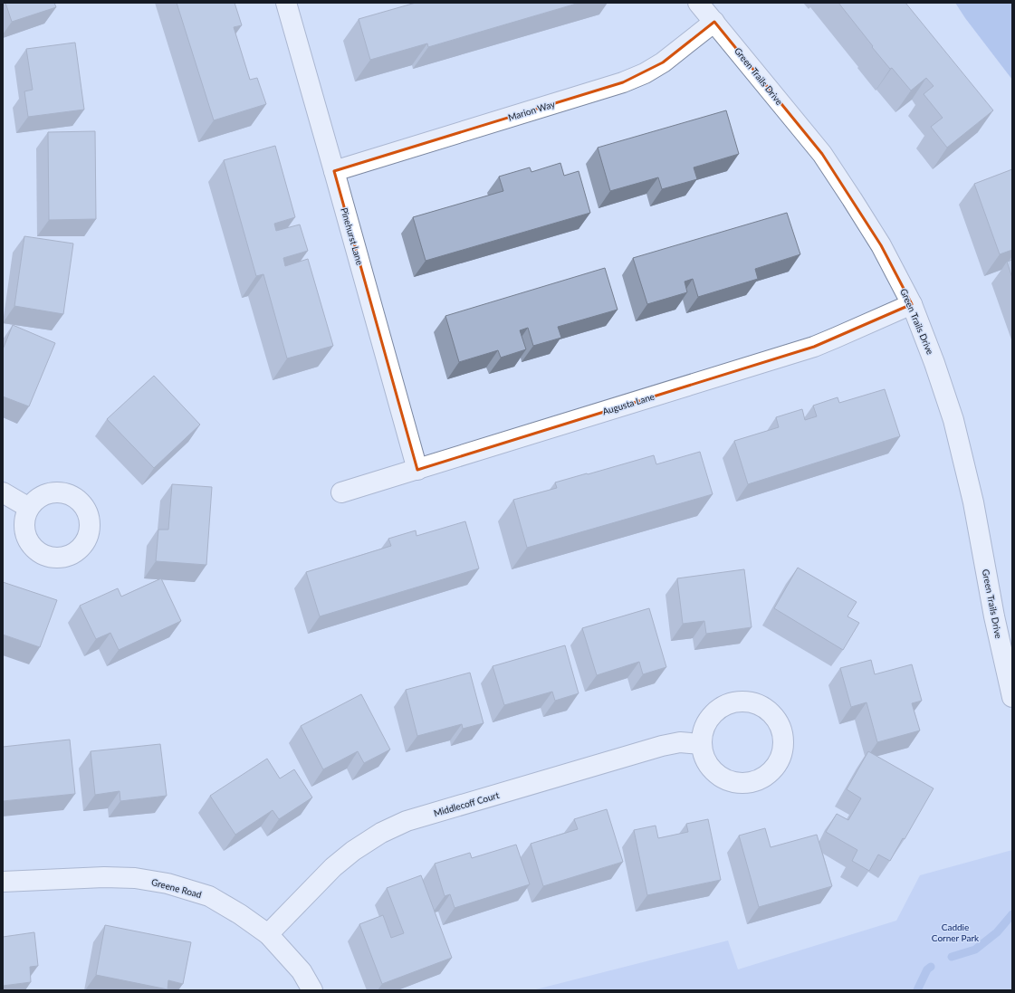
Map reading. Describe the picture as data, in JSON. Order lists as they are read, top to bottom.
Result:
{
  "streets": {
    "street": [
      "Green Trails Drive",
      "Marion Way",
      "Pinehurst Lane",
      "Augusta Lane",
      "Middlecoff Court",
      "Greene Road"
    ]
  },
  "crossings": [
    ["Green Trails Drive", "Marion Way"],
    ["Green Trails Drive", "Augusta Lane"],
    ["Marion Way", "Pinehurst Lane"],
    ["Pinehurst Lane", "Augusta Lane"],
    ["Middlecoff Court", "Greene Road"]
  ],
  "parks": ["Caddie Corner Park"]
}
